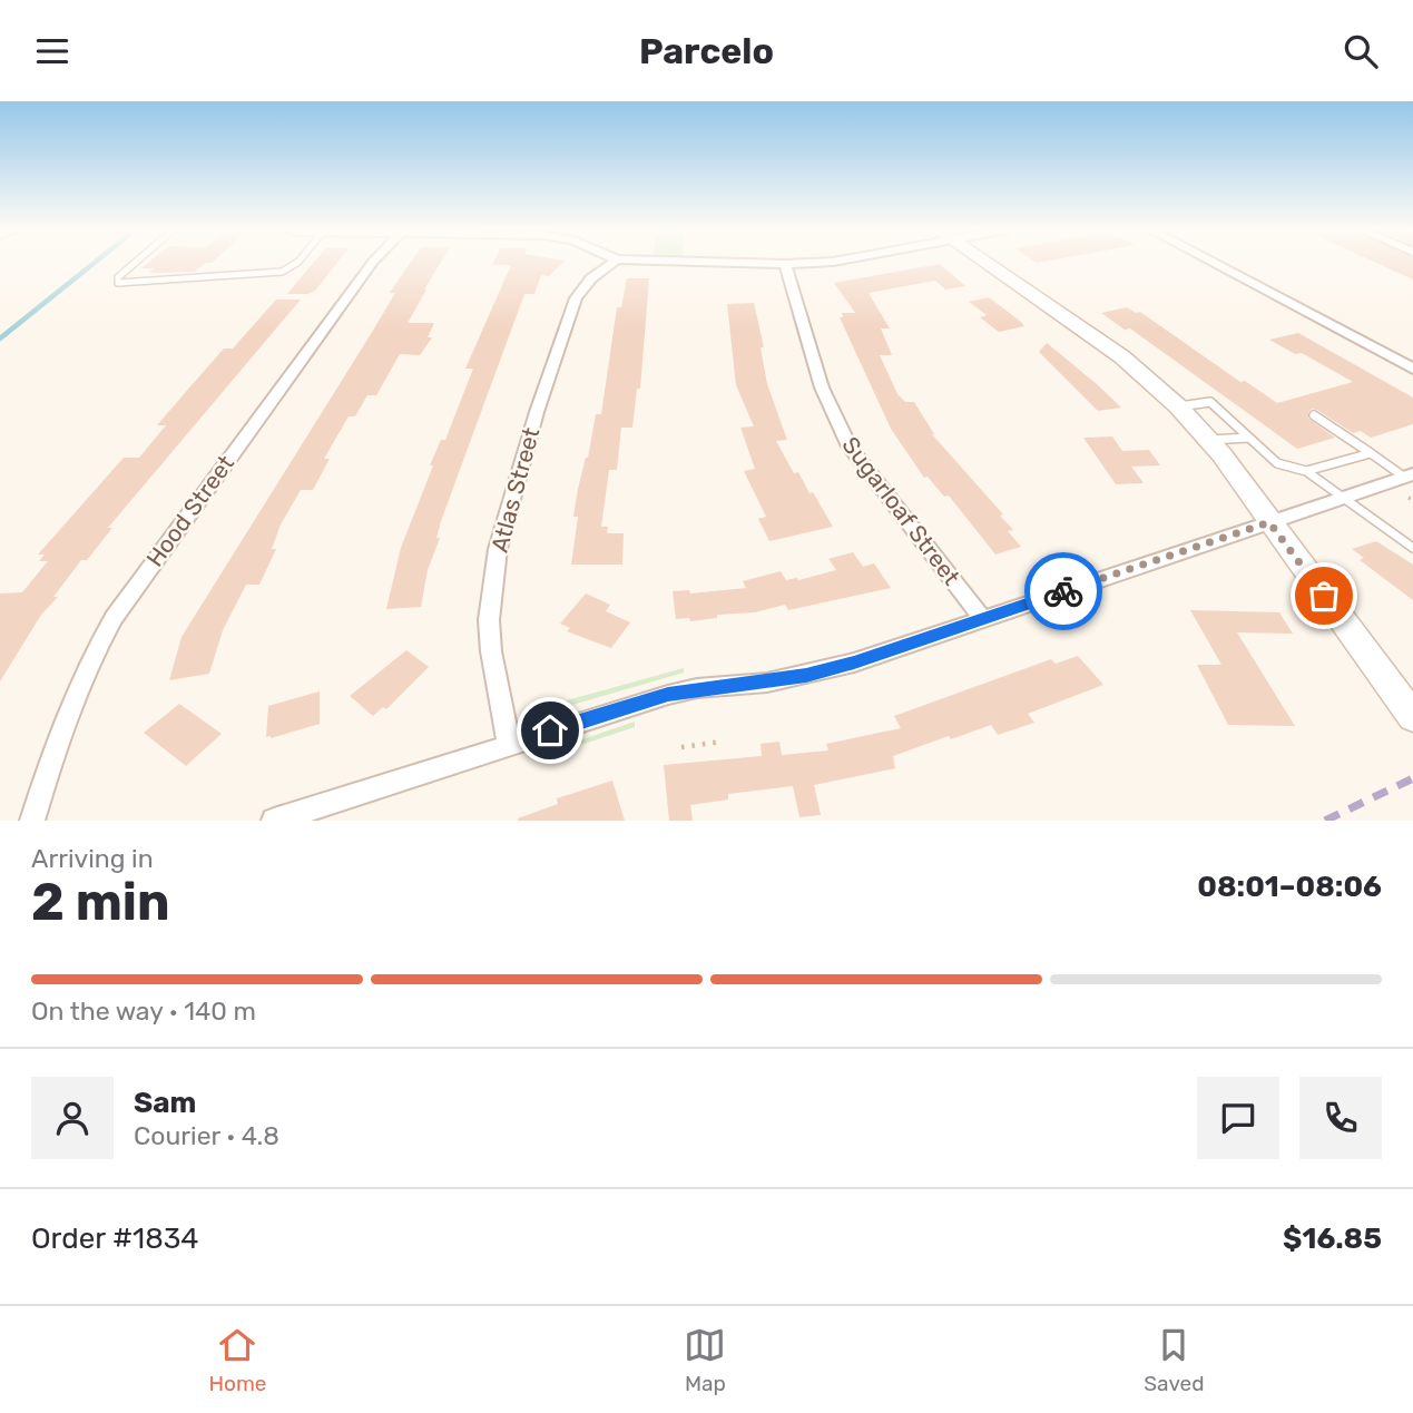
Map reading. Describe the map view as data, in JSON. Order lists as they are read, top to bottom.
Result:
{
  "streets": {
    "street": ["Atlas Street", "Hood Street", "Sugarloaf Street"]
  },
  "page": {
    "header": "Parcelo",
    "heading": ["2 min", "Arriving in", "08:01–08:06"],
    "panel": [
      "Sam",
      "Courier · 4.8",
      "Order #1834",
      "$16.85"
    ],
    "bar": "On the way · 140 m",
    "tabs": ["Home", "Map", "Saved"]
  }
}
